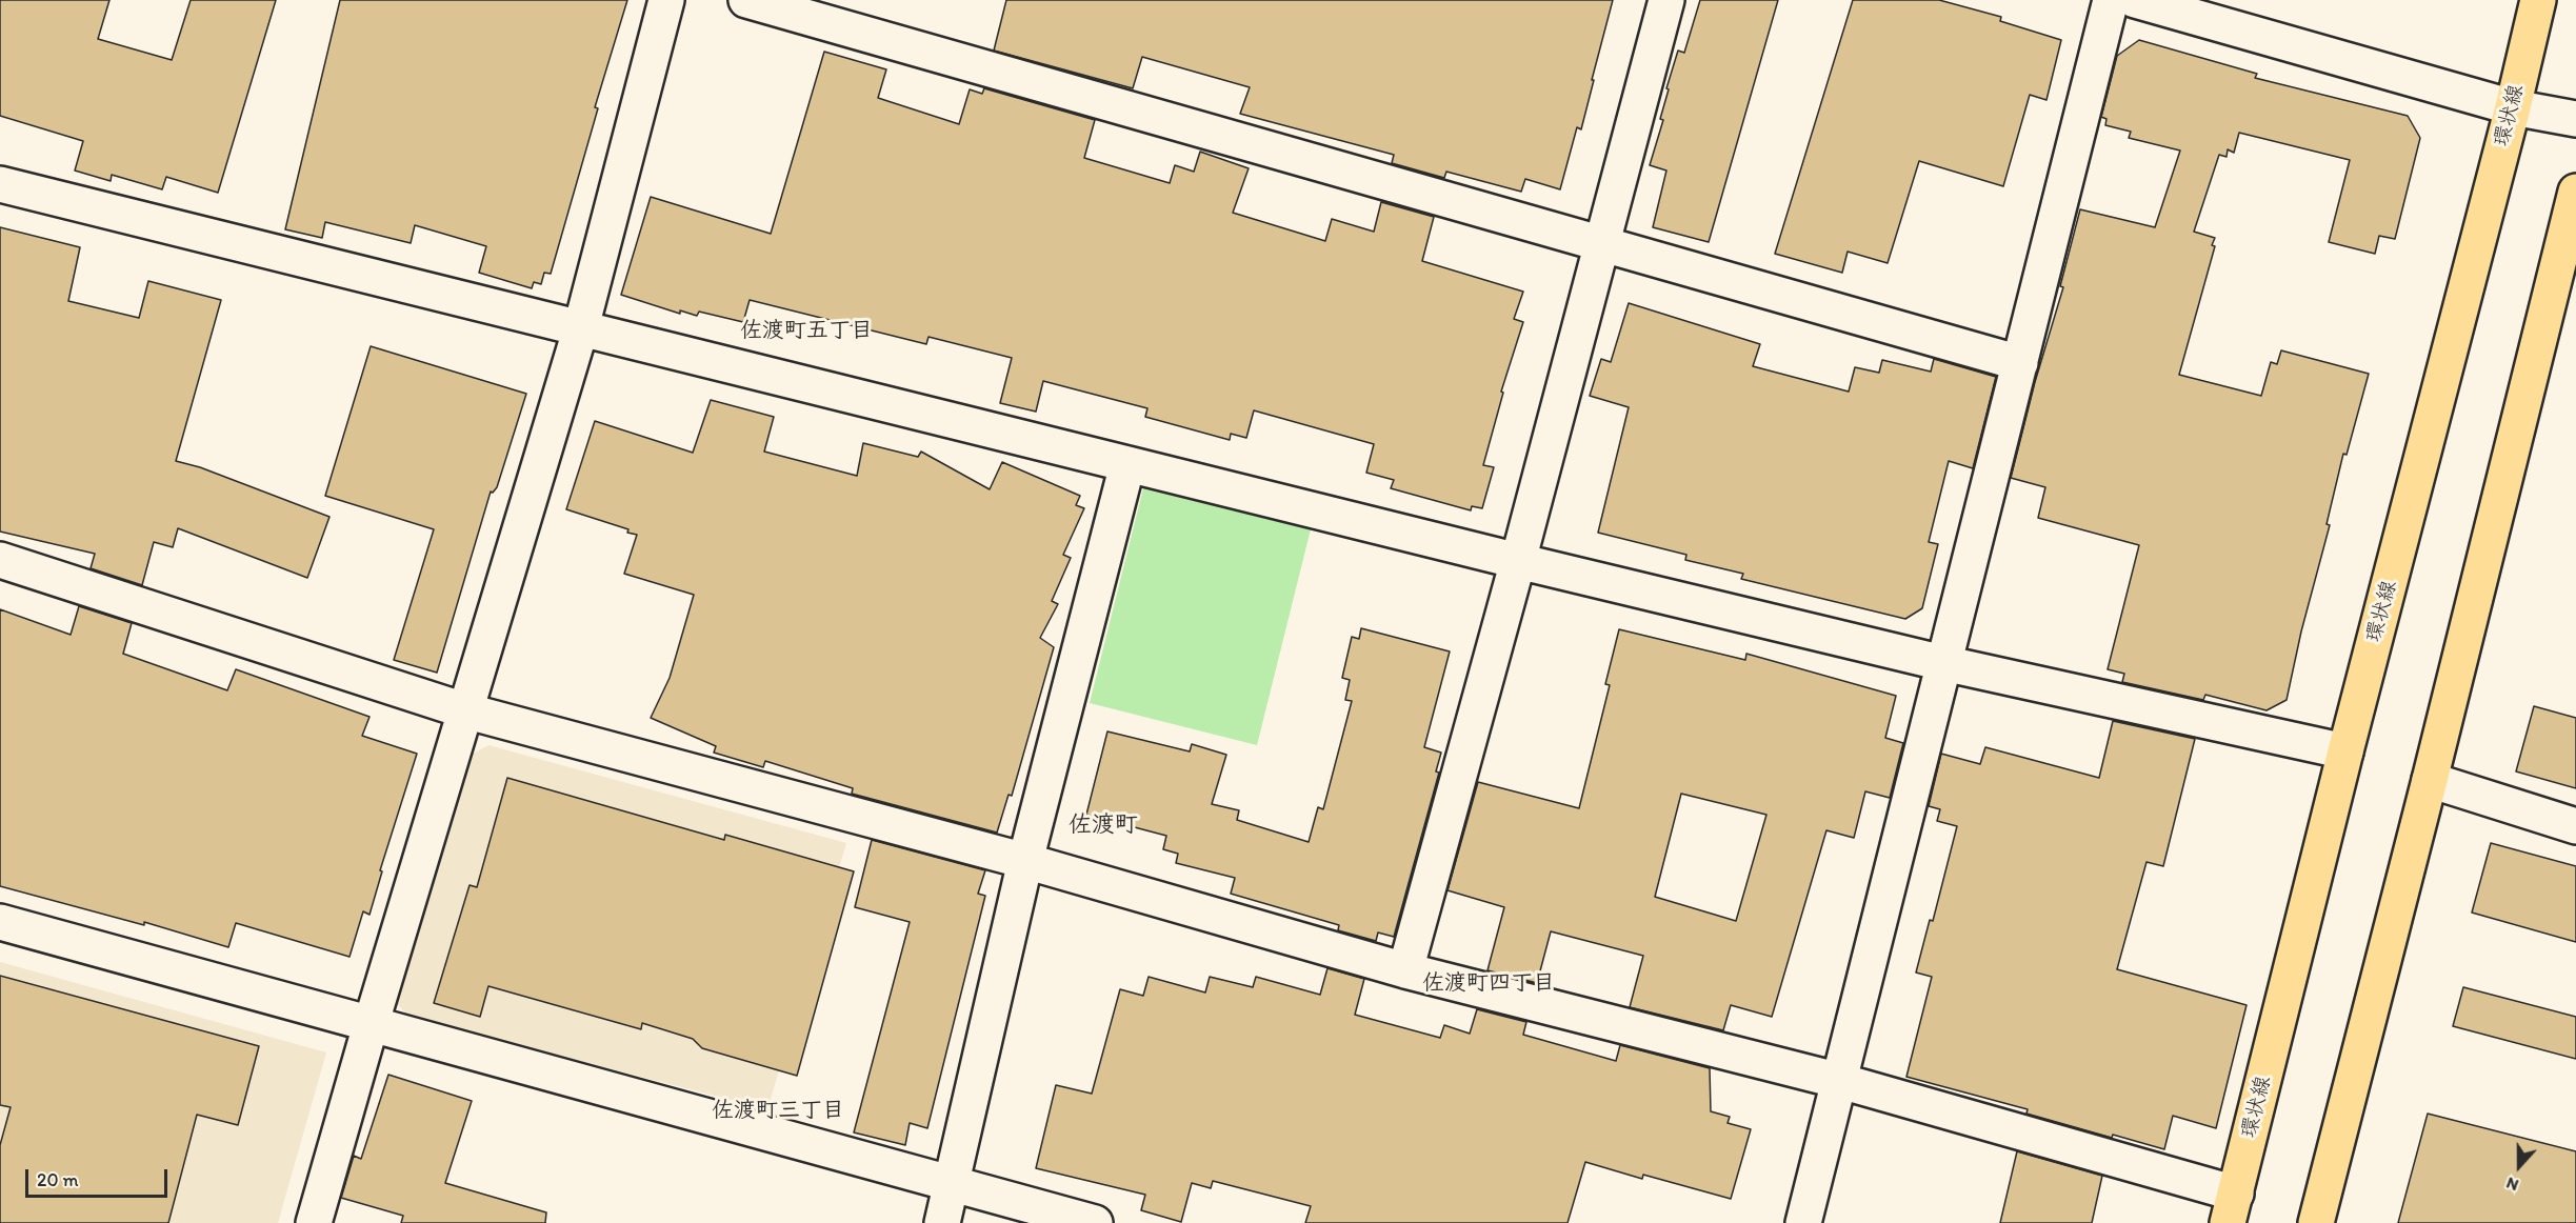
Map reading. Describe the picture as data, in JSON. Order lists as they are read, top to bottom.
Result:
{
  "streets": {
    "main road": ["環状線"]
  },
  "districts": [
    "佐渡町五丁目",
    "佐渡町",
    "佐渡町四丁目",
    "佐渡町三丁目"
  ],
  "scale_bar": "20 m",
  "north": "bottom"
}
